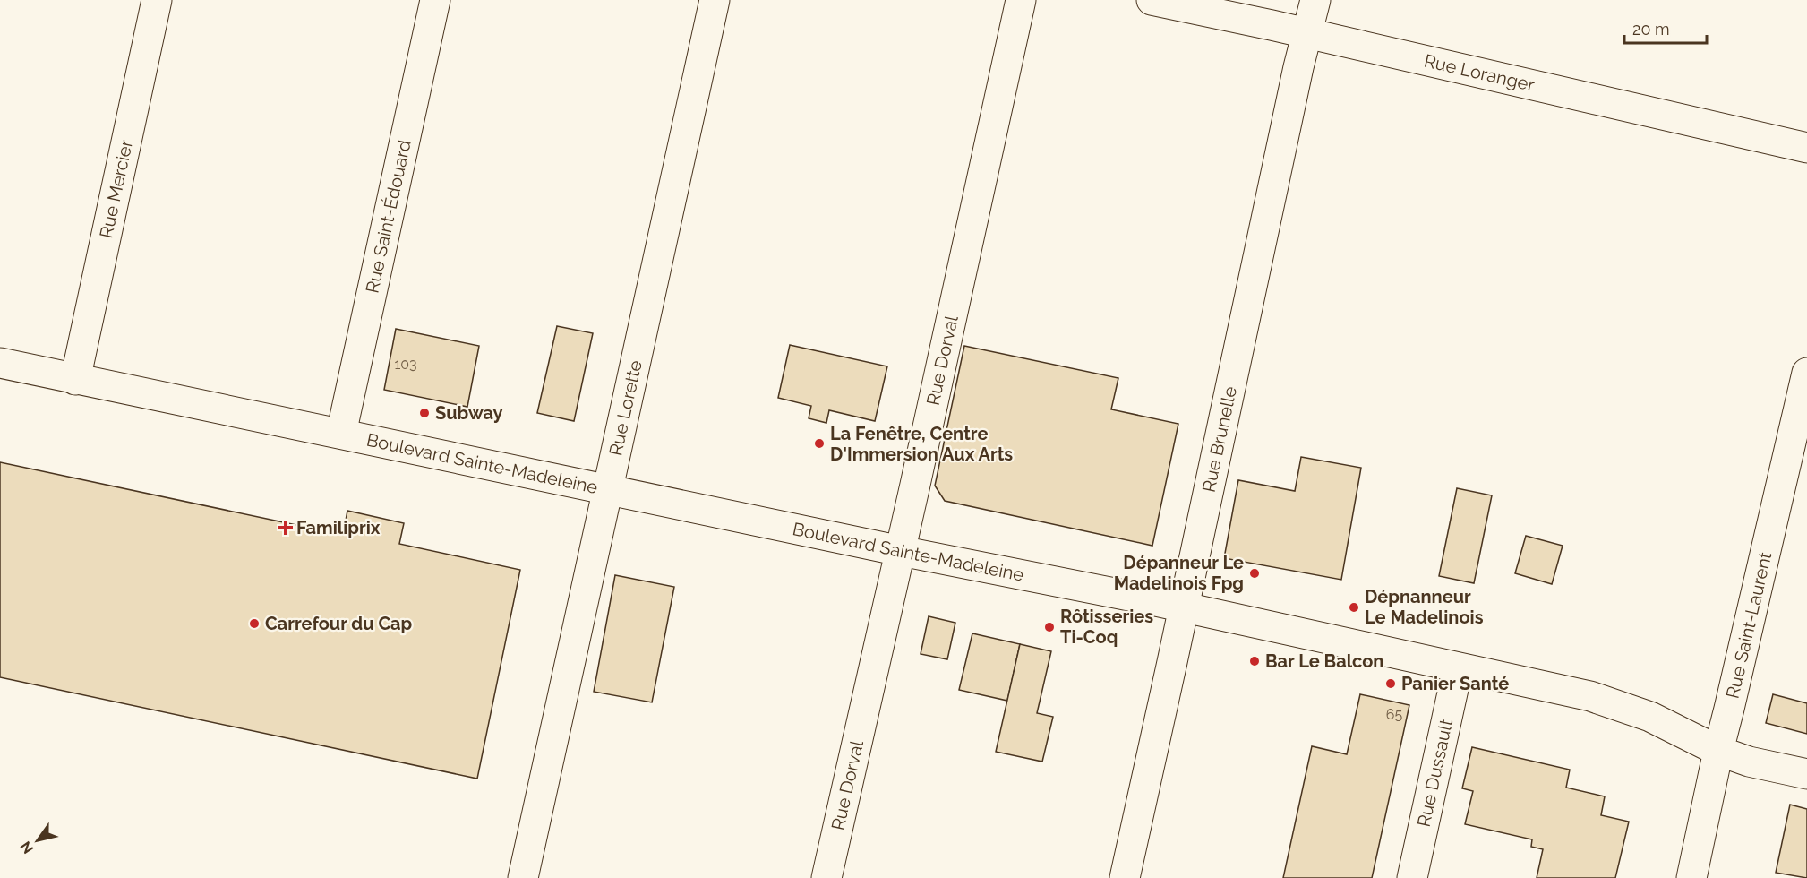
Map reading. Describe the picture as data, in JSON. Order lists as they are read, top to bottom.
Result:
{
  "streets": {
    "street": [
      "Rue Loranger",
      "Rue Mercier",
      "Rue Saint-Édouard",
      "Rue Dorval",
      "Rue Lorette",
      "Rue Brunelle",
      "Boulevard Sainte-Madeleine",
      "Rue Saint-Laurent",
      "Rue Dussault"
    ]
  },
  "crossings": [
    ["Rue Loranger", "Rue Brunelle"],
    ["Rue Mercier", "Boulevard Sainte-Madeleine"],
    ["Rue Saint-Édouard", "Boulevard Sainte-Madeleine"],
    ["Rue Dorval", "Boulevard Sainte-Madeleine"],
    ["Rue Lorette", "Boulevard Sainte-Madeleine"],
    ["Rue Brunelle", "Boulevard Sainte-Madeleine"],
    ["Boulevard Sainte-Madeleine", "Rue Saint-Laurent"],
    ["Boulevard Sainte-Madeleine", "Rue Dussault"]
  ],
  "places": {
    "other": [
      "Subway",
      "La Fenêtre, Centre D'Immersion Aux Arts",
      "Dépanneur Le Madelinois Fpg",
      "Dépnanneur Le Madelinois",
      "Carrefour du Cap",
      "Rôtisseries Ti-Coq",
      "Bar Le Balcon",
      "Panier Santé"
    ],
    "health": ["Familiprix"]
  },
  "house_numbers": ["103", "65"],
  "scale_bar": "20 m",
  "north": "bottom left"
}
